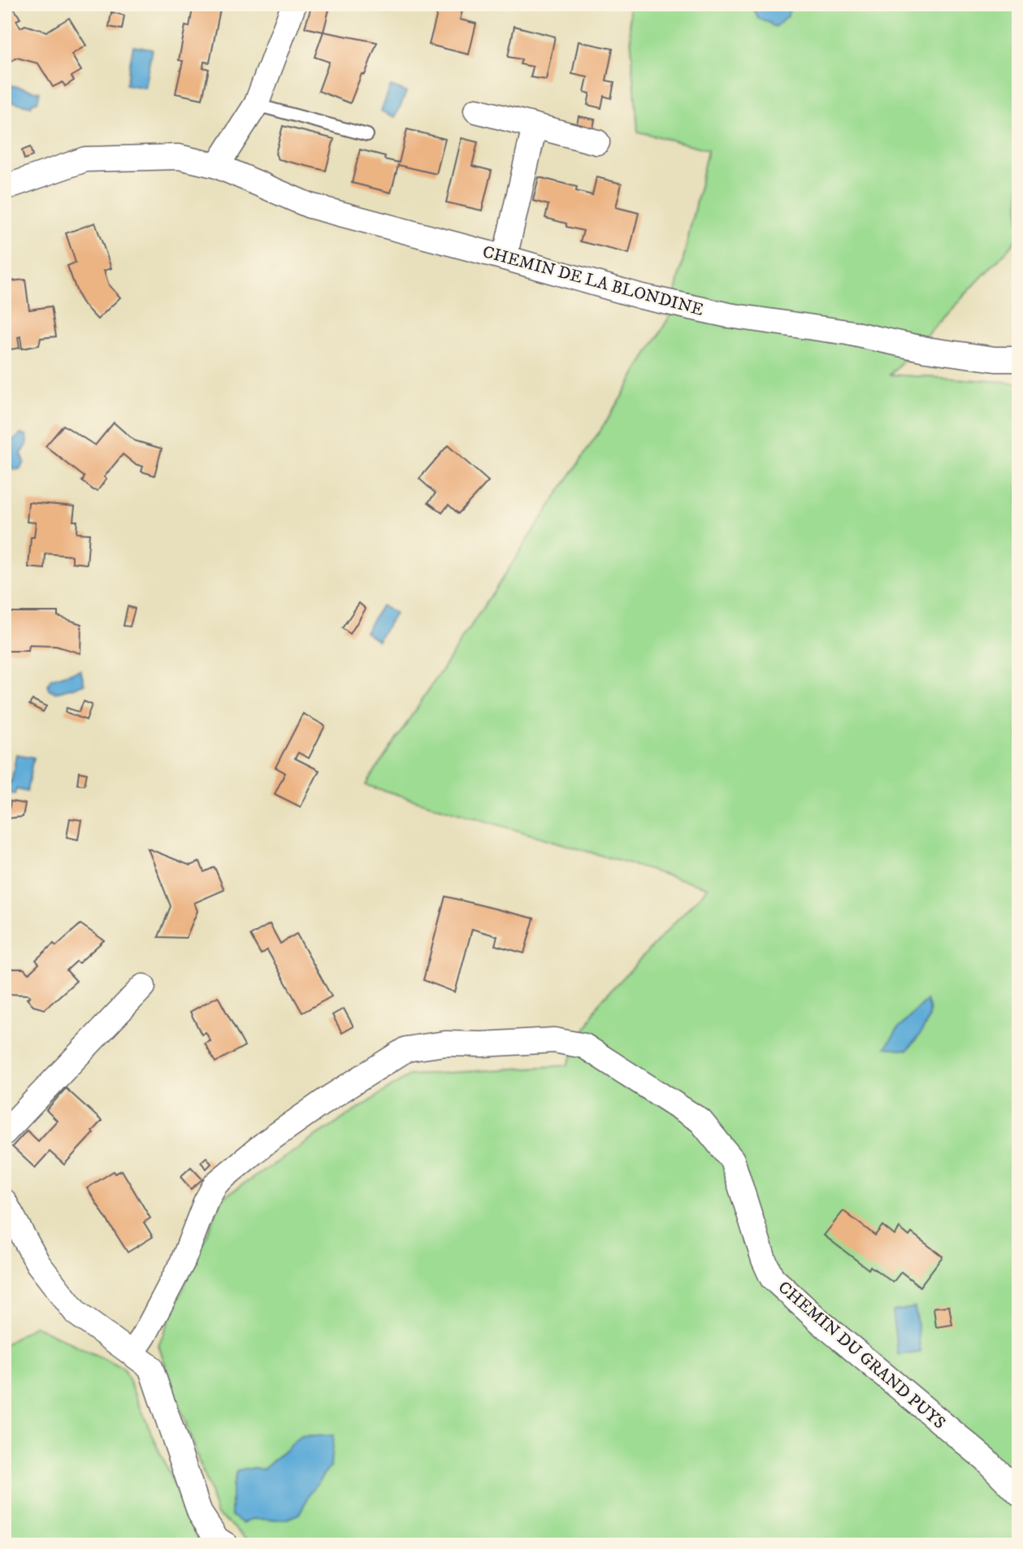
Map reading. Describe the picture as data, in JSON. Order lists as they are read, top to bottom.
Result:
{
  "streets": {
    "street": ["CHEMIN DE LA BLONDINE", "CHEMIN DU GRAND PUYS"]
  }
}
